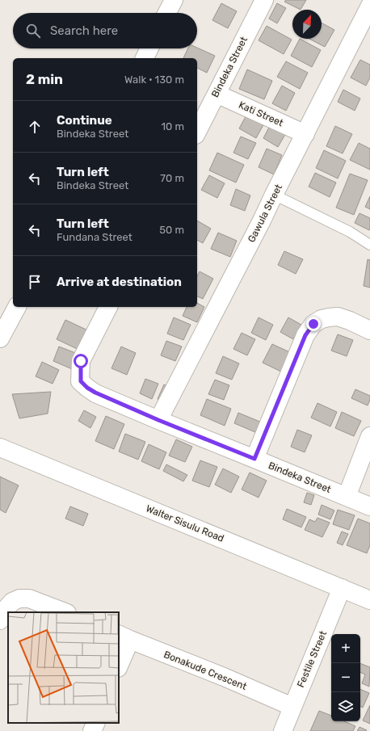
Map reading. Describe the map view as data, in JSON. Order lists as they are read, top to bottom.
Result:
{
  "streets": {
    "street": [
      "Bindeka Street",
      "Kati Street",
      "Gawula Street",
      "Walter Sisulu Road",
      "Festile Street",
      "Bonakude Crescent"
    ]
  },
  "crossings": [
    ["Bindeka Street", "Kati Street"],
    ["Bindeka Street", "Gawula Street"],
    ["Kati Street", "Gawula Street"],
    ["Walter Sisulu Road", "Festile Street"],
    ["Festile Street", "Bonakude Crescent"]
  ],
  "north": "top right",
  "page": {
    "search": "Search here",
    "heading": ["2 min", "Walk · 130 m"],
    "list": [
      ["Continue", "Bindeka Street", "10 m"],
      ["Turn left", "Bindeka Street", "70 m"],
      ["Turn left", "Fundana Street", "50 m"],
      "Arrive at destination"
    ],
    "map_buttons": ["+", "−"]
  }
}
